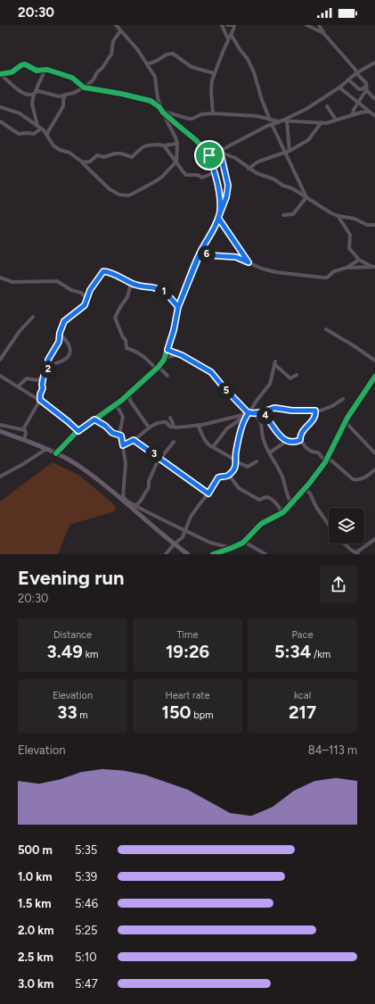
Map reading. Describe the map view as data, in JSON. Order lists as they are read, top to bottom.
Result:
{
  "page": {
    "status": "20:30",
    "pins": [
      "6",
      "1",
      "2",
      "5",
      "4",
      "3"
    ],
    "heading": ["Evening run", "20:30"],
    "stats": [
      ["Distance", "3.49 km"],
      ["Time", "19:26"],
      ["Pace", "5:34 /km"],
      ["Elevation", "33 m"],
      ["Heart rate", "150 bpm"],
      ["kcal", "217"]
    ],
    "chart": ["Elevation", "84–113 m"],
    "list": [
      {
        "name": "500 m",
        "note": "5:35"
      },
      {
        "name": "1.0 km",
        "note": "5:39"
      },
      {
        "name": "1.5 km",
        "note": "5:46"
      },
      {
        "name": "2.0 km",
        "note": "5:25"
      },
      {
        "name": "2.5 km",
        "note": "5:10"
      },
      {
        "name": "3.0 km",
        "note": "5:47"
      }
    ]
  }
}
